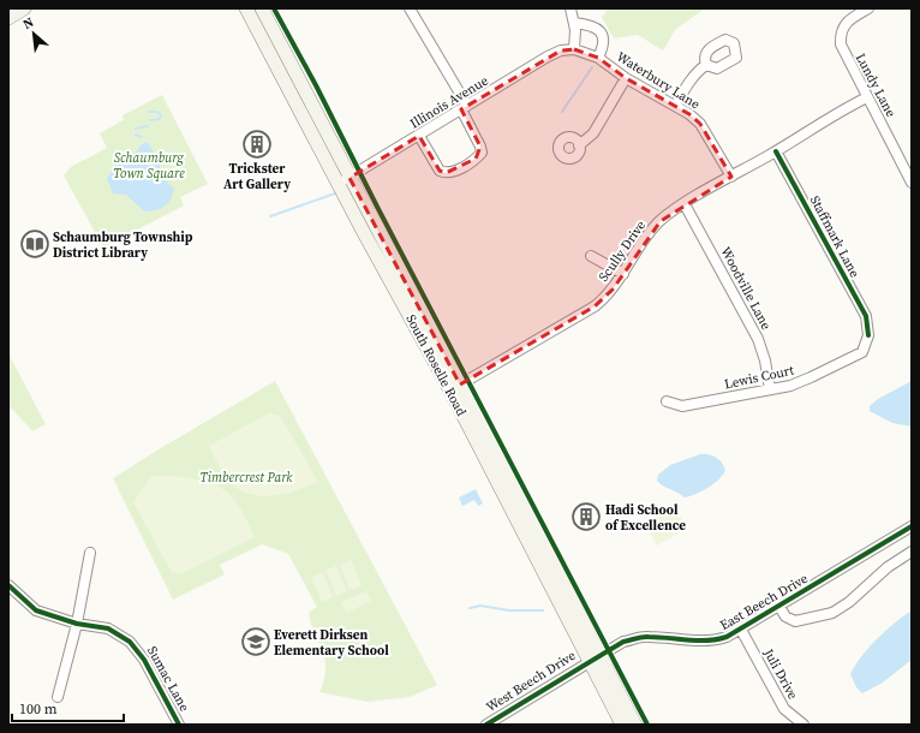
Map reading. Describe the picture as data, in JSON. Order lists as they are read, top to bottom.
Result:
{
  "streets": {
    "main road": ["South Roselle Road"],
    "street": [
      "Waterbury Lane",
      "Lundy Lane",
      "Illinois Avenue",
      "Staffmark Lane",
      "Scully Drive",
      "Woodville Lane",
      "Lewis Court",
      "East Beech Drive",
      "Juli Drive",
      "Sumac Lane",
      "West Beech Drive"
    ]
  },
  "crossings": [
    ["Waterbury Lane", "Illinois Avenue"],
    ["Waterbury Lane", "Scully Drive"],
    ["Lundy Lane", "Scully Drive"],
    ["Illinois Avenue", "South Roselle Road"],
    ["Staffmark Lane", "Scully Drive"],
    ["Staffmark Lane", "Lewis Court"],
    ["Scully Drive", "Woodville Lane"],
    ["Scully Drive", "South Roselle Road"],
    ["Woodville Lane", "Lewis Court"],
    ["South Roselle Road", "East Beech Drive"],
    ["South Roselle Road", "West Beech Drive"],
    ["East Beech Drive", "Juli Drive"],
    ["East Beech Drive", "West Beech Drive"]
  ],
  "parks": ["Schaumburg Town Square", "Timbercrest Park"],
  "places": {
    "building": ["Trickster Art Gallery", "Hadi School of Excellence"],
    "library": ["Schaumburg Township District Library"],
    "school or university": ["Everett Dirksen Elementary School"]
  },
  "scale_bar": "100 m",
  "north": "top left"
}
